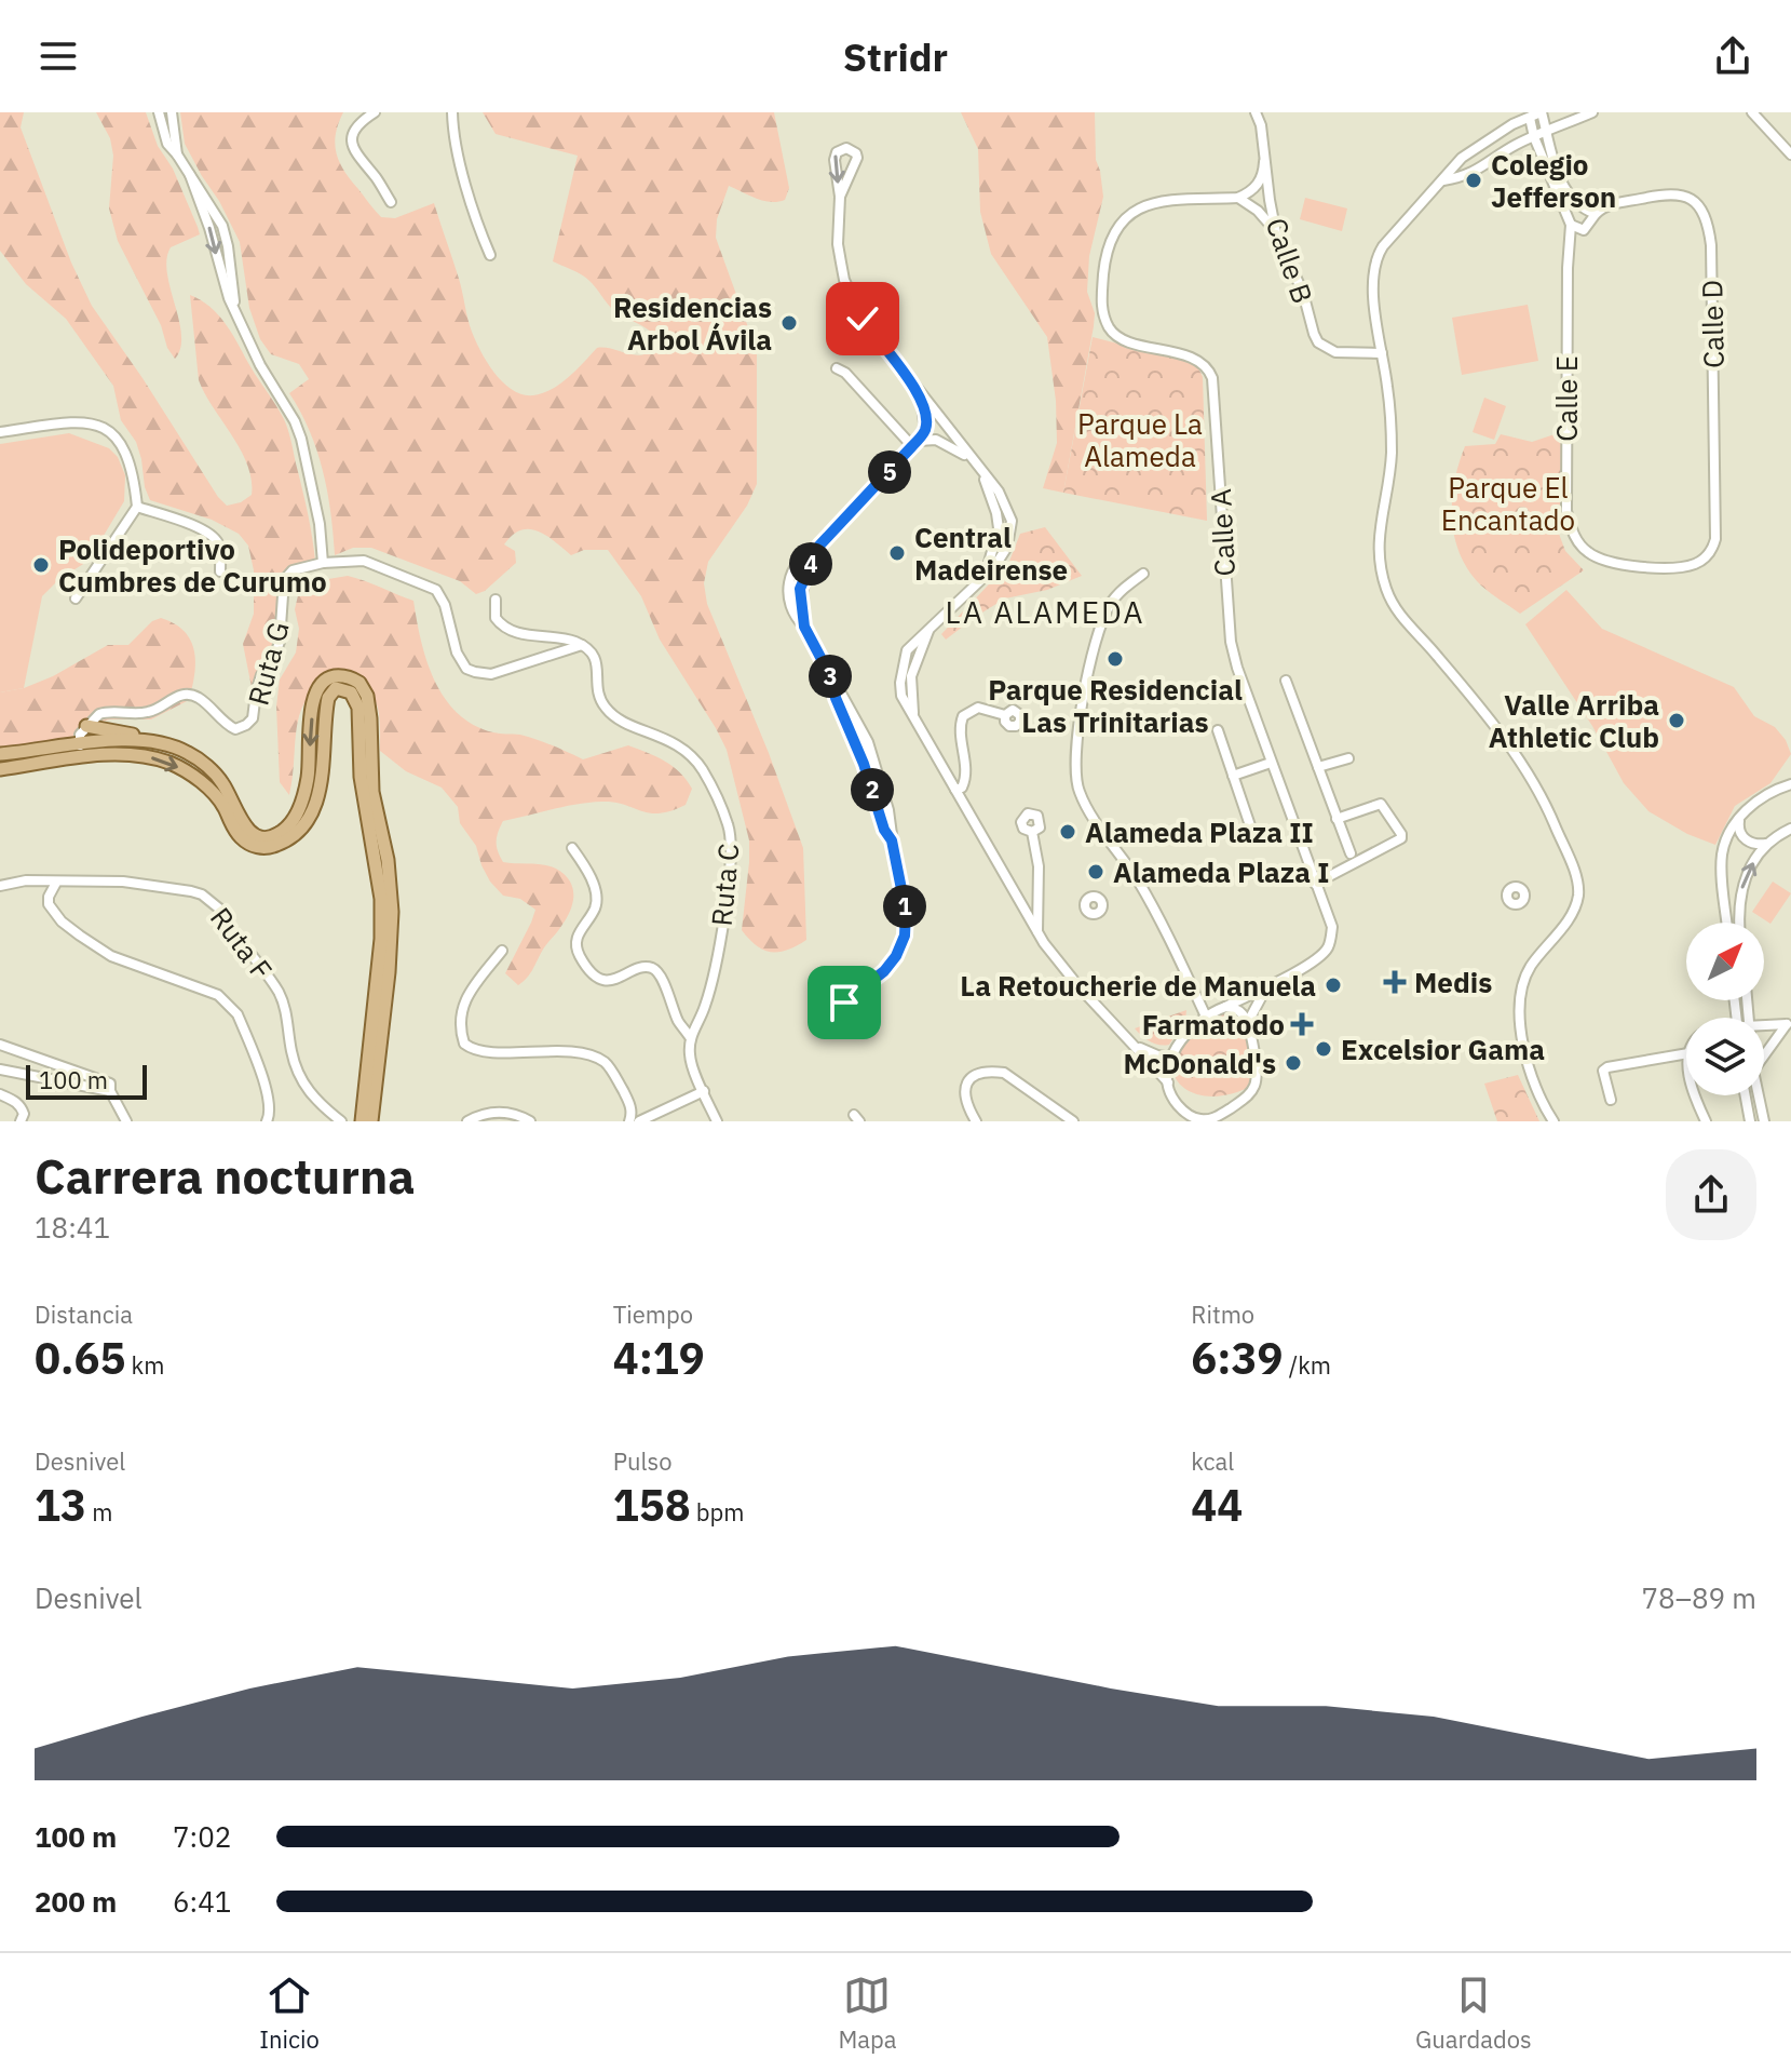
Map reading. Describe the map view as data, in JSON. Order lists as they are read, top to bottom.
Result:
{
  "streets": {
    "street": [
      "Calle B",
      "Calle D",
      "Calle E",
      "Calle A",
      "Ruta G",
      "Ruta C",
      "Ruta F"
    ]
  },
  "crossings": [
    ["Calle D", "Calle E"],
    ["Ruta G", "Ruta C"]
  ],
  "districts": ["LA ALAMEDA"],
  "parks": ["Parque La Alameda", "Parque El Encantado"],
  "places": {
    "other": [
      "Colegio Jefferson",
      "Residencias Arbol Ávila",
      "Central Madeirense",
      "Polideportivo Cumbres de Curumo",
      "Parque Residencial Las Trinitarias",
      "Valle Arriba Athletic Club",
      "Alameda Plaza II",
      "Alameda Plaza I",
      "La Retoucherie de Manuela",
      "Excelsior Gama",
      "McDonald's"
    ],
    "health": ["Medis", "Farmatodo"]
  },
  "scale_bar": "100 m",
  "north": "top right",
  "page": {
    "header": "Stridr",
    "pins": [
      "5",
      "4",
      "3",
      "2",
      "1"
    ],
    "scale": "100 m",
    "heading": ["Carrera nocturna", "18:41"],
    "stats": [
      ["Distancia", "0.65 km"],
      ["Tiempo", "4:19"],
      ["Ritmo", "6:39 /km"],
      ["Desnivel", "13 m"],
      ["Pulso", "158 bpm"],
      ["kcal", "44"]
    ],
    "chart": ["Desnivel", "78–89 m"],
    "list": [
      {
        "name": "100 m",
        "note": "7:02"
      },
      {
        "name": "200 m",
        "note": "6:41"
      }
    ],
    "tabs": ["Inicio", "Mapa", "Guardados"]
  }
}
